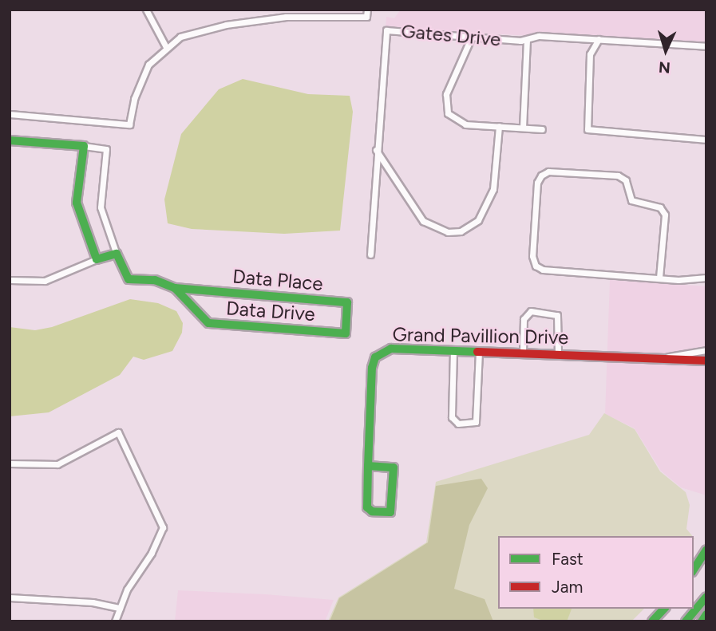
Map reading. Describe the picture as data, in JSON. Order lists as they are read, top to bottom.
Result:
{
  "streets": {
    "street": [
      "Gates Drive",
      "Data Place",
      "Data Drive",
      "Grand Pavillion Drive"
    ]
  },
  "crossings": [
    ["Data Place", "Data Drive"]
  ],
  "legend": ["Fast", "Jam"],
  "north": "bottom"
}
